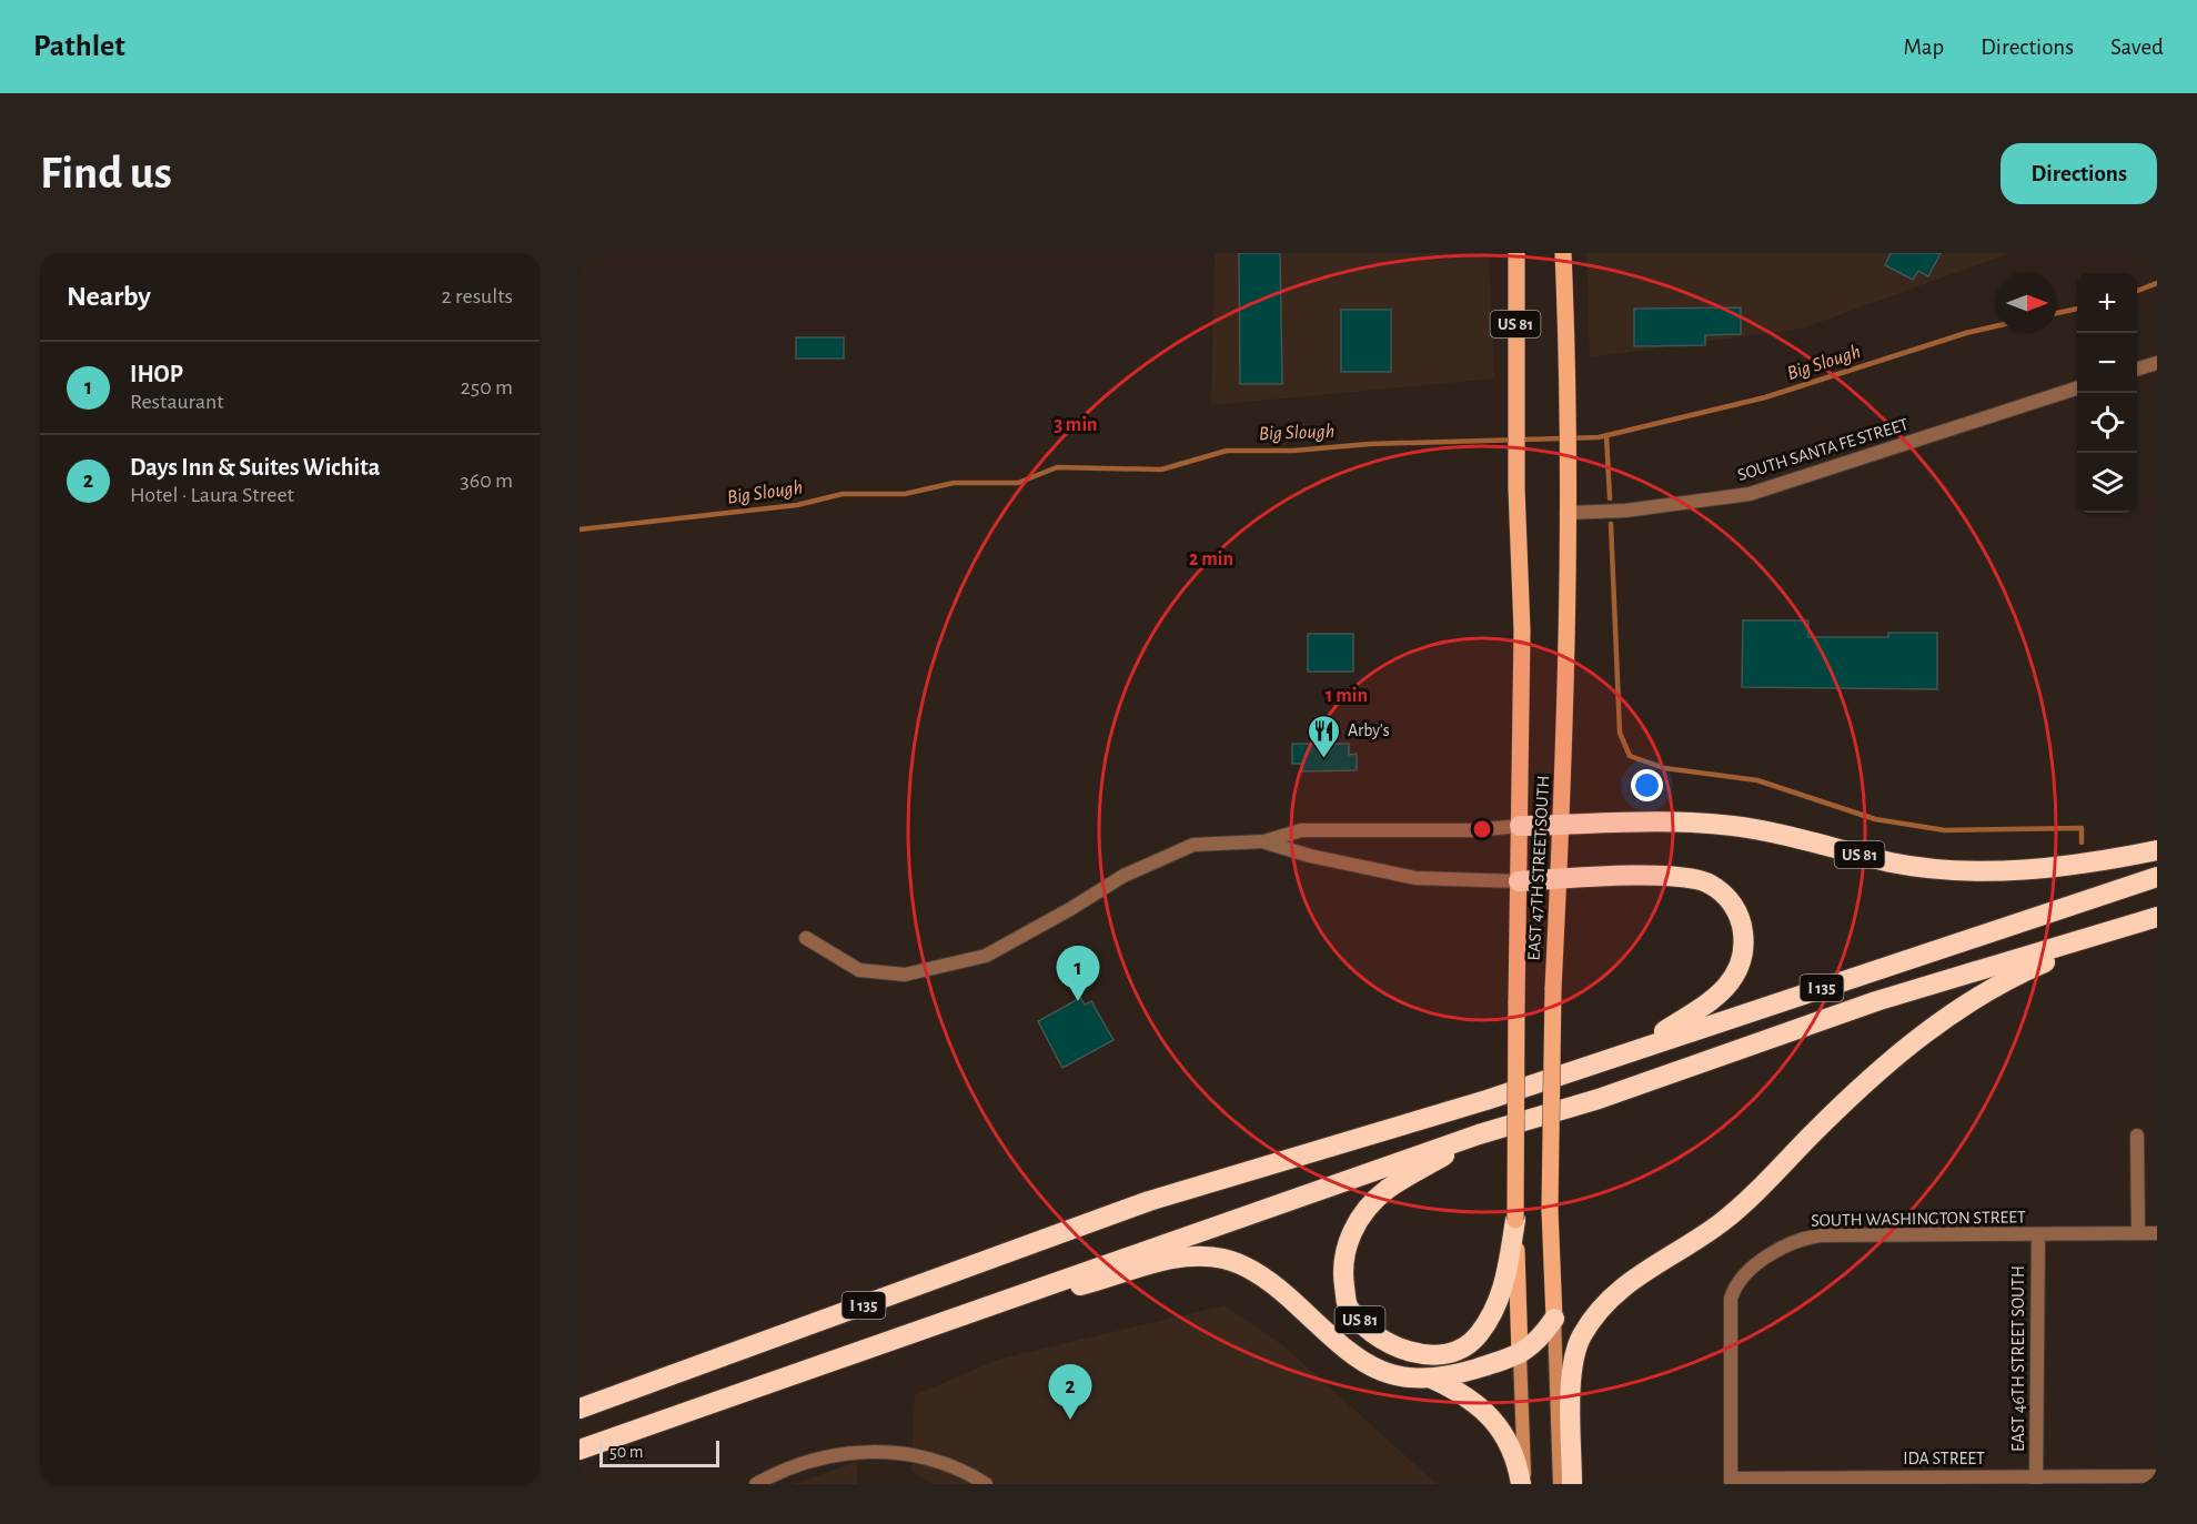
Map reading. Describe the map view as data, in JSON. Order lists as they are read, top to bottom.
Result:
{
  "streets": {
    "highway": ["US 81", "I 135"],
    "main road": ["EAST 47TH STREET SOUTH"],
    "street": [
      "SOUTH SANTA FE STREET",
      "SOUTH WASHINGTON STREET",
      "EAST 46TH STREET SOUTH",
      "IDA STREET"
    ]
  },
  "crossings": [
    ["US 81", "EAST 47TH STREET SOUTH"],
    ["US 81", "I 135"],
    ["SOUTH SANTA FE STREET", "EAST 47TH STREET SOUTH"],
    ["SOUTH WASHINGTON STREET", "EAST 46TH STREET SOUTH"],
    ["SOUTH WASHINGTON STREET", "IDA STREET"],
    ["EAST 46TH STREET SOUTH", "IDA STREET"]
  ],
  "water": ["Big Slough"],
  "places": {
    "restaurant": ["Arby's"]
  },
  "scale_bar": "50 m",
  "north": "right",
  "page": {
    "header": "Pathlet",
    "nav": ["Map", "Directions", "Saved"],
    "buttons": "Directions",
    "title": "Find us",
    "heading": ["Nearby", "2 results"],
    "map_buttons": ["+", "−"],
    "list": [
      {
        "mark": "1",
        "name": "IHOP",
        "note": "Restaurant",
        "value": "250 m"
      },
      {
        "mark": "2",
        "name": "Days Inn & Suites Wichita",
        "note": "Hotel · Laura Street",
        "value": "360 m"
      }
    ],
    "pins": ["1", "2"],
    "scale": "50 m"
  },
  "rings": ["3 min", "2 min", "1 min"]
}
